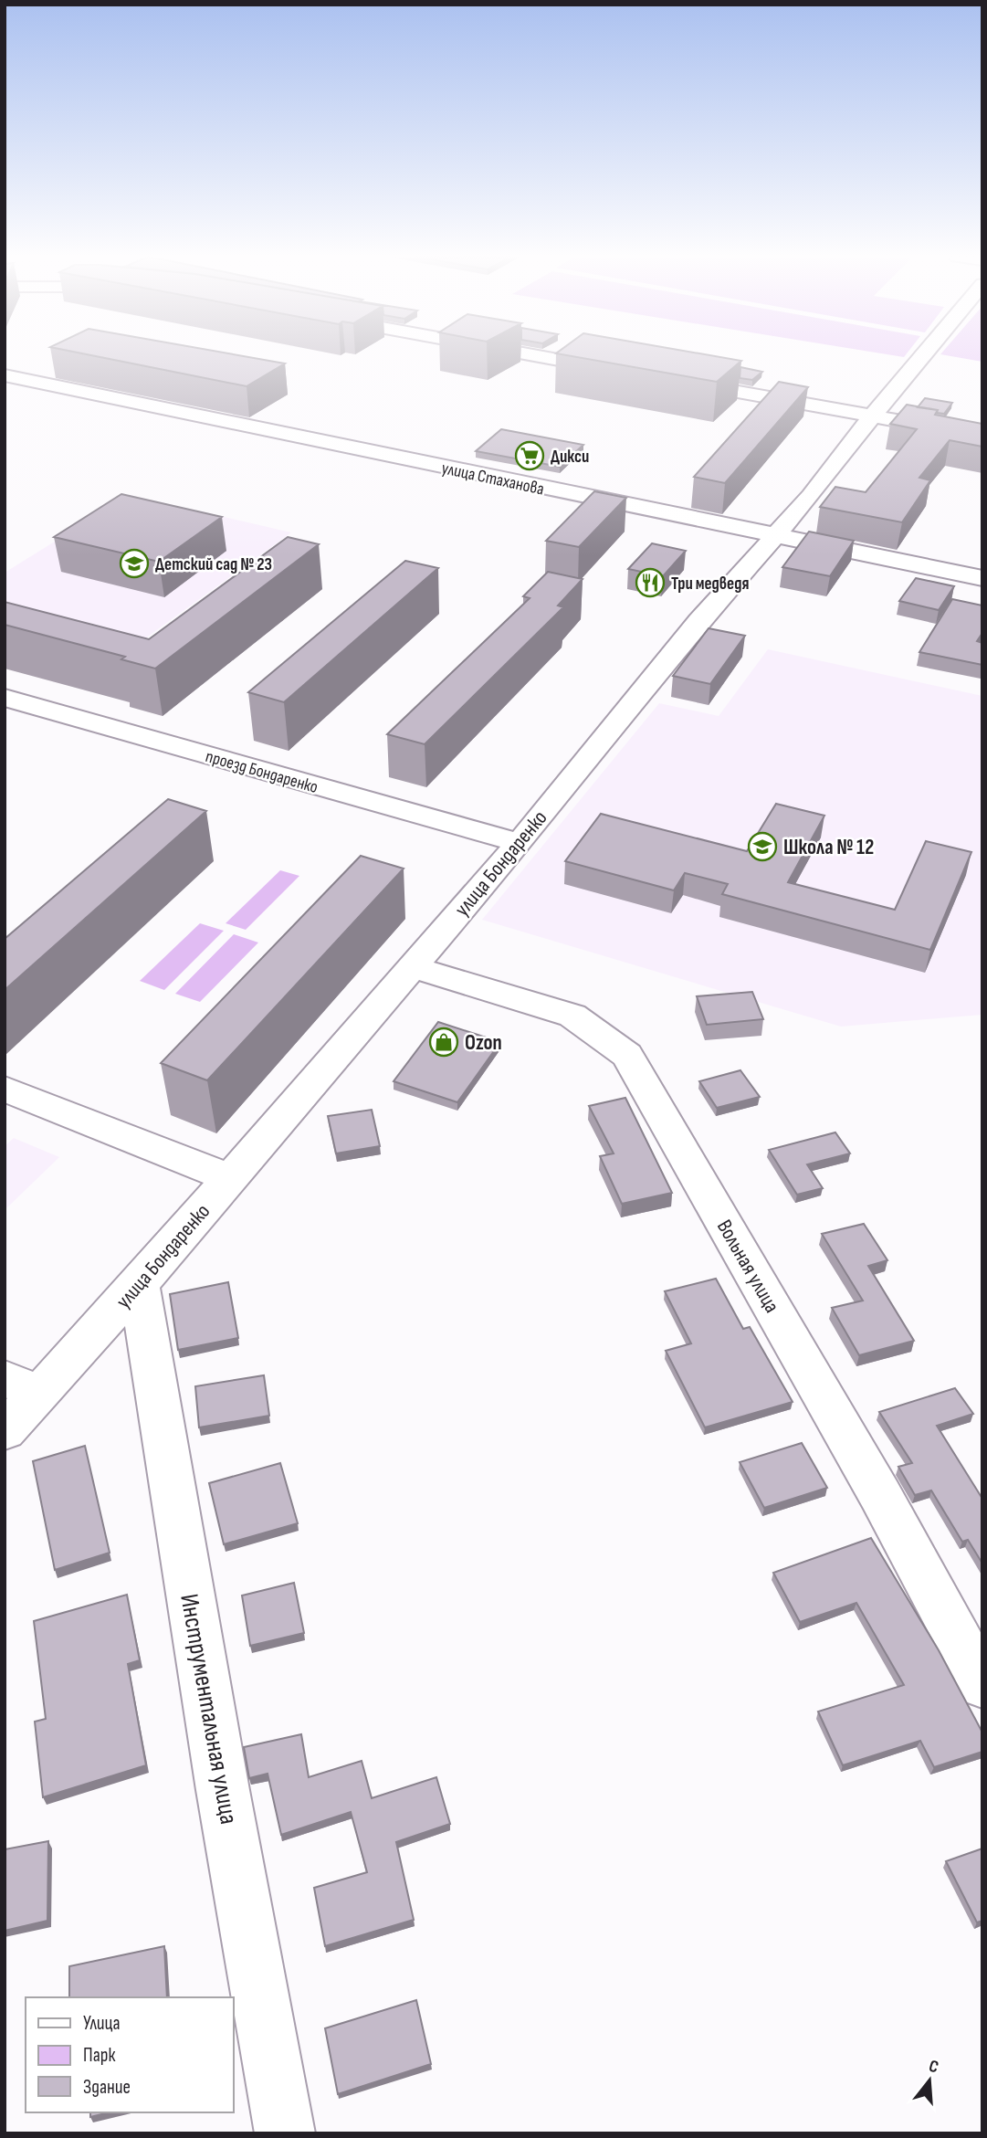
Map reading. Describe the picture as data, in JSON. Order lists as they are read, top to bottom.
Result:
{
  "streets": {
    "street": [
      "улица Стаханова",
      "проезд Бондаренко",
      "улица Бондаренко",
      "Вольная улица",
      "Инструментальная улица"
    ]
  },
  "crossings": [
    ["улица Стаханова", "улица Бондаренко"],
    ["проезд Бондаренко", "улица Бондаренко"],
    ["улица Бондаренко", "Вольная улица"],
    ["улица Бондаренко", "Инструментальная улица"]
  ],
  "places": {
    "supermarket": ["Дикси"],
    "school or university": ["Детский сад № 23", "Школа № 12"],
    "restaurant": ["Три медведя"],
    "shop": ["Ozon"]
  },
  "legend": ["Улица", "Парк", "Здание"],
  "north": "top"
}
